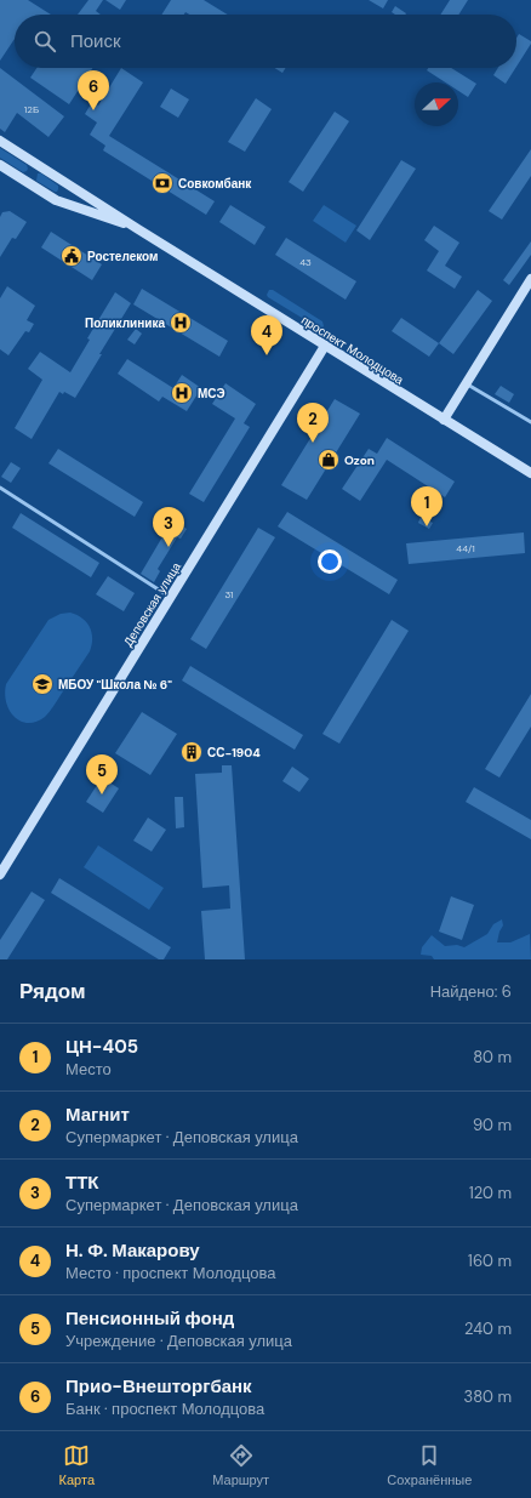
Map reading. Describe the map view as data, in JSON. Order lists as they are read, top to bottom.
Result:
{
  "streets": {
    "street": ["проспект Молодцова", "Деповская улица"]
  },
  "crossings": [
    ["проспект Молодцова", "Деповская улица"]
  ],
  "places": {
    "bank": ["Совкомбанк"],
    "public building": ["Ростелеком"],
    "hospital": ["Поликлиника", "МСЭ"],
    "shop": ["Ozon"],
    "school or university": ["МБОУ \"Школа № 6\""],
    "building": ["СС-1904"]
  },
  "house_numbers": [
    "12Б",
    "43",
    "44/1",
    "31"
  ],
  "north": "right",
  "page": {
    "search": "Поиск",
    "pins": [
      "6",
      "4",
      "2",
      "1",
      "3",
      "5"
    ],
    "heading": ["Рядом", "Найдено: 6"],
    "list": [
      {
        "mark": "1",
        "name": "ЦН-405",
        "note": "Место",
        "value": "80 m"
      },
      {
        "mark": "2",
        "name": "Магнит",
        "note": "Супермаркет · Деповская улица",
        "value": "90 m"
      },
      {
        "mark": "3",
        "name": "ТТК",
        "note": "Супермаркет · Деповская улица",
        "value": "120 m"
      },
      {
        "mark": "4",
        "name": "Н. Ф. Макарову",
        "note": "Место · проспект Молодцова",
        "value": "160 m"
      },
      {
        "mark": "5",
        "name": "Пенсионный фонд",
        "note": "Учреждение · Деповская улица",
        "value": "240 m"
      },
      {
        "mark": "6",
        "name": "Прио-Внешторгбанк",
        "note": "Банк · проспект Молодцова",
        "value": "380 m"
      }
    ],
    "nav": ["Карта", "Маршрут", "Сохранённые"]
  }
}
